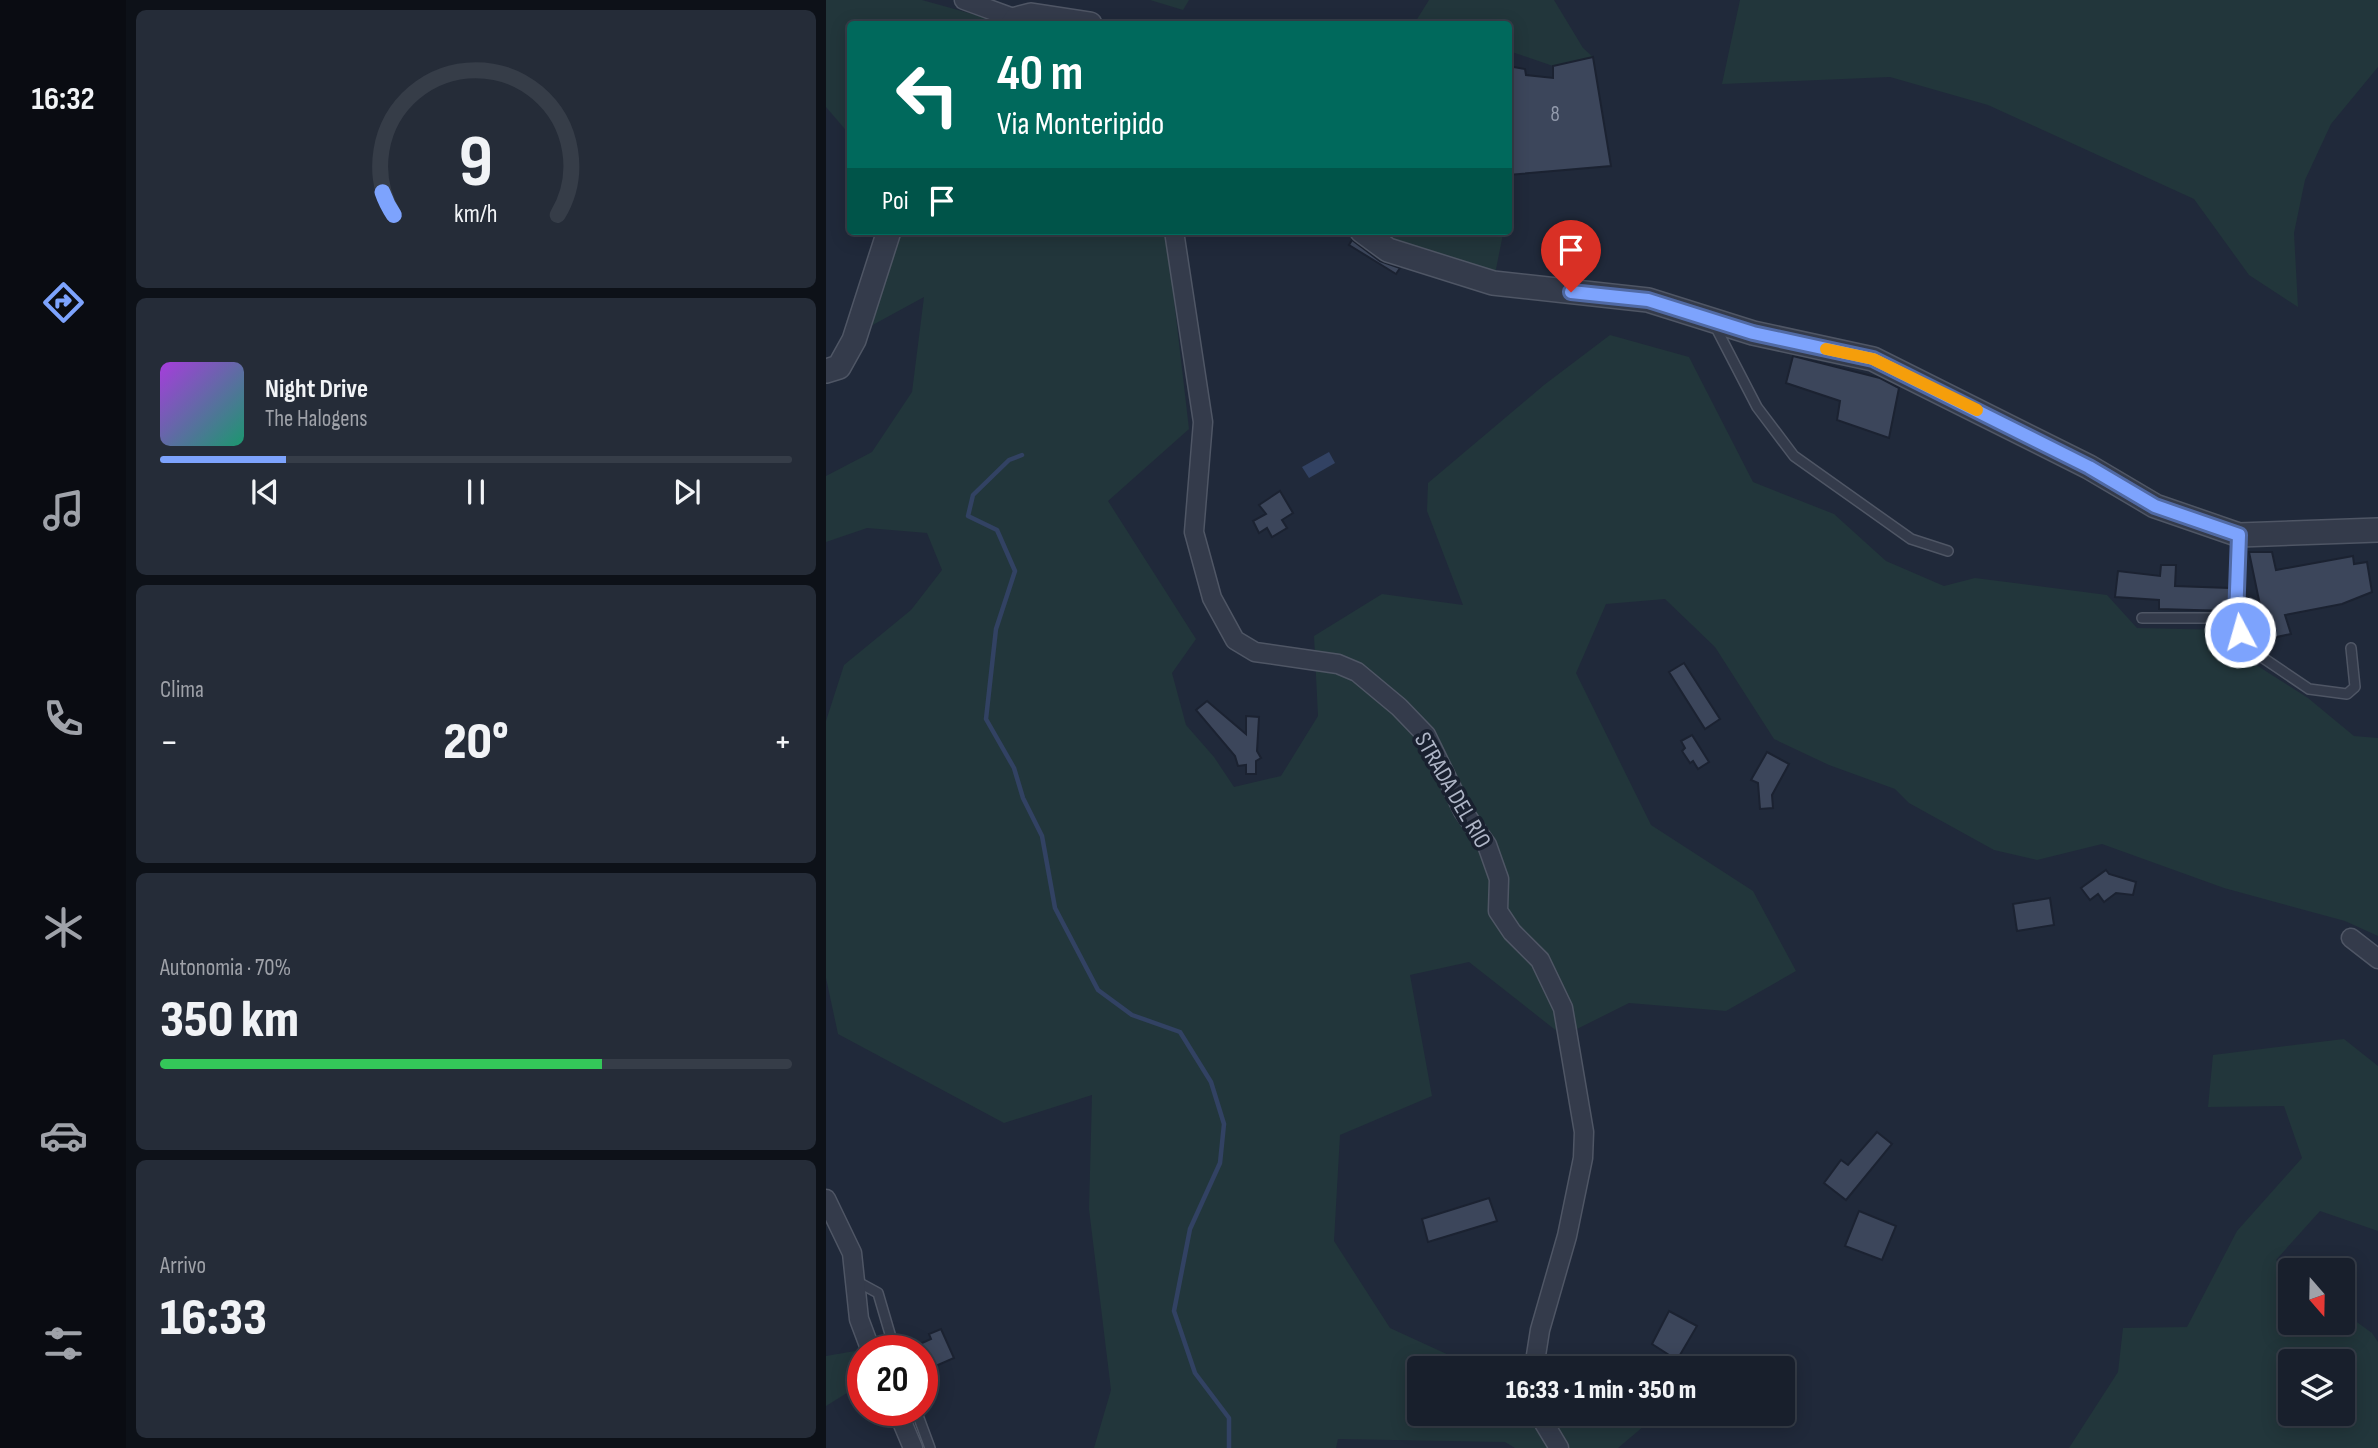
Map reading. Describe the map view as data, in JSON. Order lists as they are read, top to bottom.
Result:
{
  "streets": {
    "street": ["STRADA DEL RIO"]
  },
  "house_numbers": ["8"],
  "north": "bottom",
  "page": {
    "tabs": "16:32",
    "turn": ["40 m", "Via Monteripido"],
    "then": "Poi",
    "song": ["Night Drive", "The Halogens"],
    "tile": [
      "Clima",
      ["Autonomia · 70%", "350 km"],
      ["Arrivo", "16:33"]
    ],
    "heat": ["−", "20°", "+"],
    "limit": "20",
    "trip": "16:33 · 1 min · 350 m",
    "gauge": ["9", "km/h"]
  }
}
